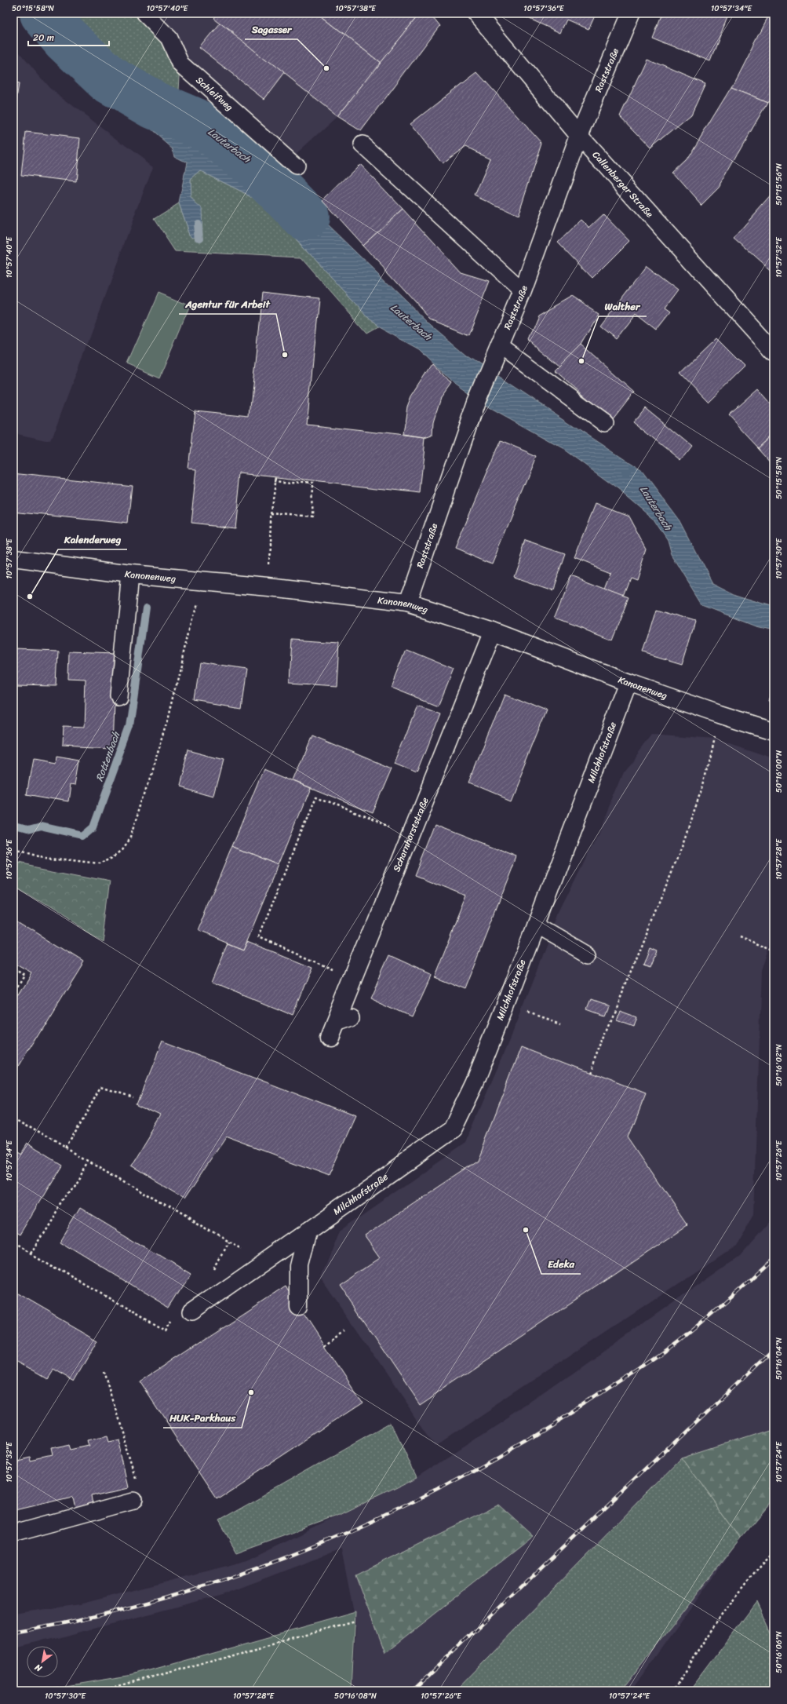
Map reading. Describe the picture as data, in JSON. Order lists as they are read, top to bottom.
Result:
{
  "streets": {
    "street": [
      "Raststraße",
      "Callenberger Straße",
      "Kanonenweg",
      "Milchhofstraße",
      "Scharnhorststraße"
    ],
    "lane": ["Schleifweg"]
  },
  "crossings": [
    ["Raststraße", "Callenberger Straße"],
    ["Raststraße", "Kanonenweg"],
    ["Kanonenweg", "Milchhofstraße"],
    ["Kanonenweg", "Scharnhorststraße"]
  ],
  "water": ["Lauterbach", "Rottenbach"],
  "places": [
    "Sagasser",
    "Agentur für Arbeit",
    "Walther",
    "Kalenderweg",
    "Edeka",
    "HUK-Parkhaus"
  ],
  "scale_bar": "20 m",
  "north": "bottom left",
  "coordinates": [
    "50°15'58\"N",
    "10°57'40\"E",
    "10°57'38\"E",
    "10°57'36\"E",
    "10°57'34\"E",
    "50°15'56\"N",
    "10°57'32\"E",
    "10°57'30\"E",
    "50°16'00\"N",
    "10°57'28\"E",
    "50°16'02\"N",
    "10°57'26\"E",
    "50°16'04\"N",
    "10°57'24\"E",
    "50°16'06\"N",
    "50°16'08\"N"
  ]
}
